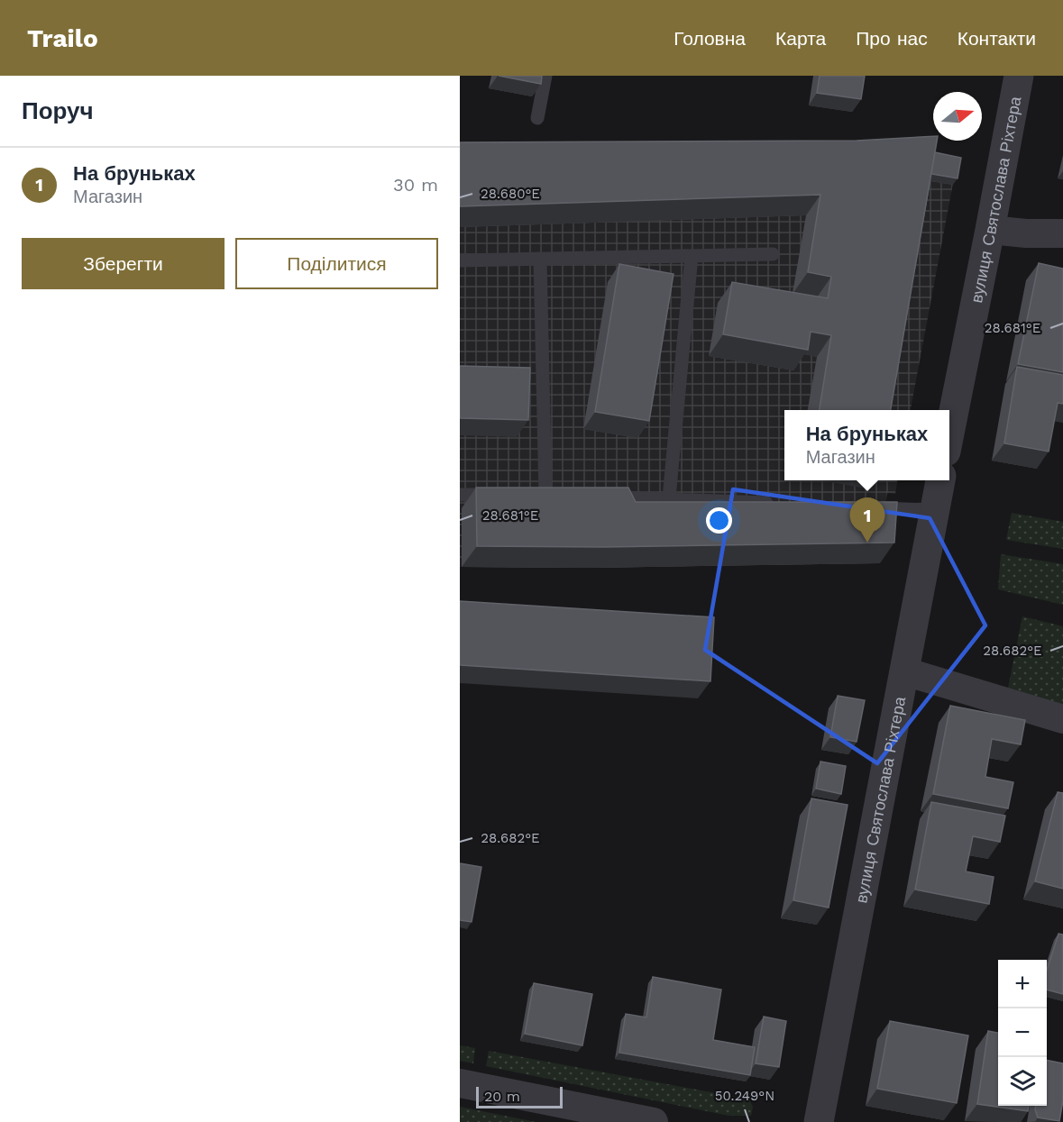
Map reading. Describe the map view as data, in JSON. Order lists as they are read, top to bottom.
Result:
{
  "streets": {
    "street": ["вулиця Святослава Ріхтера"]
  },
  "scale_bar": "20 m",
  "north": "right",
  "page": {
    "header": "Trailo",
    "nav": [
      "Головна",
      "Карта",
      "Про нас",
      "Контакти"
    ],
    "heading": "Поруч",
    "list": [
      {
        "mark": "1",
        "name": "На бруньках",
        "note": "Магазин",
        "value": "30 m"
      }
    ],
    "buttons": ["Зберегти", "Поділитися"],
    "popup": ["На бруньках", "Магазин"],
    "pins": "1",
    "map_buttons": ["+", "−"],
    "scale": "20 m"
  },
  "coordinates": [
    "28.680°E",
    "28.681°E",
    "28.682°E",
    "50.249°N"
  ]
}
